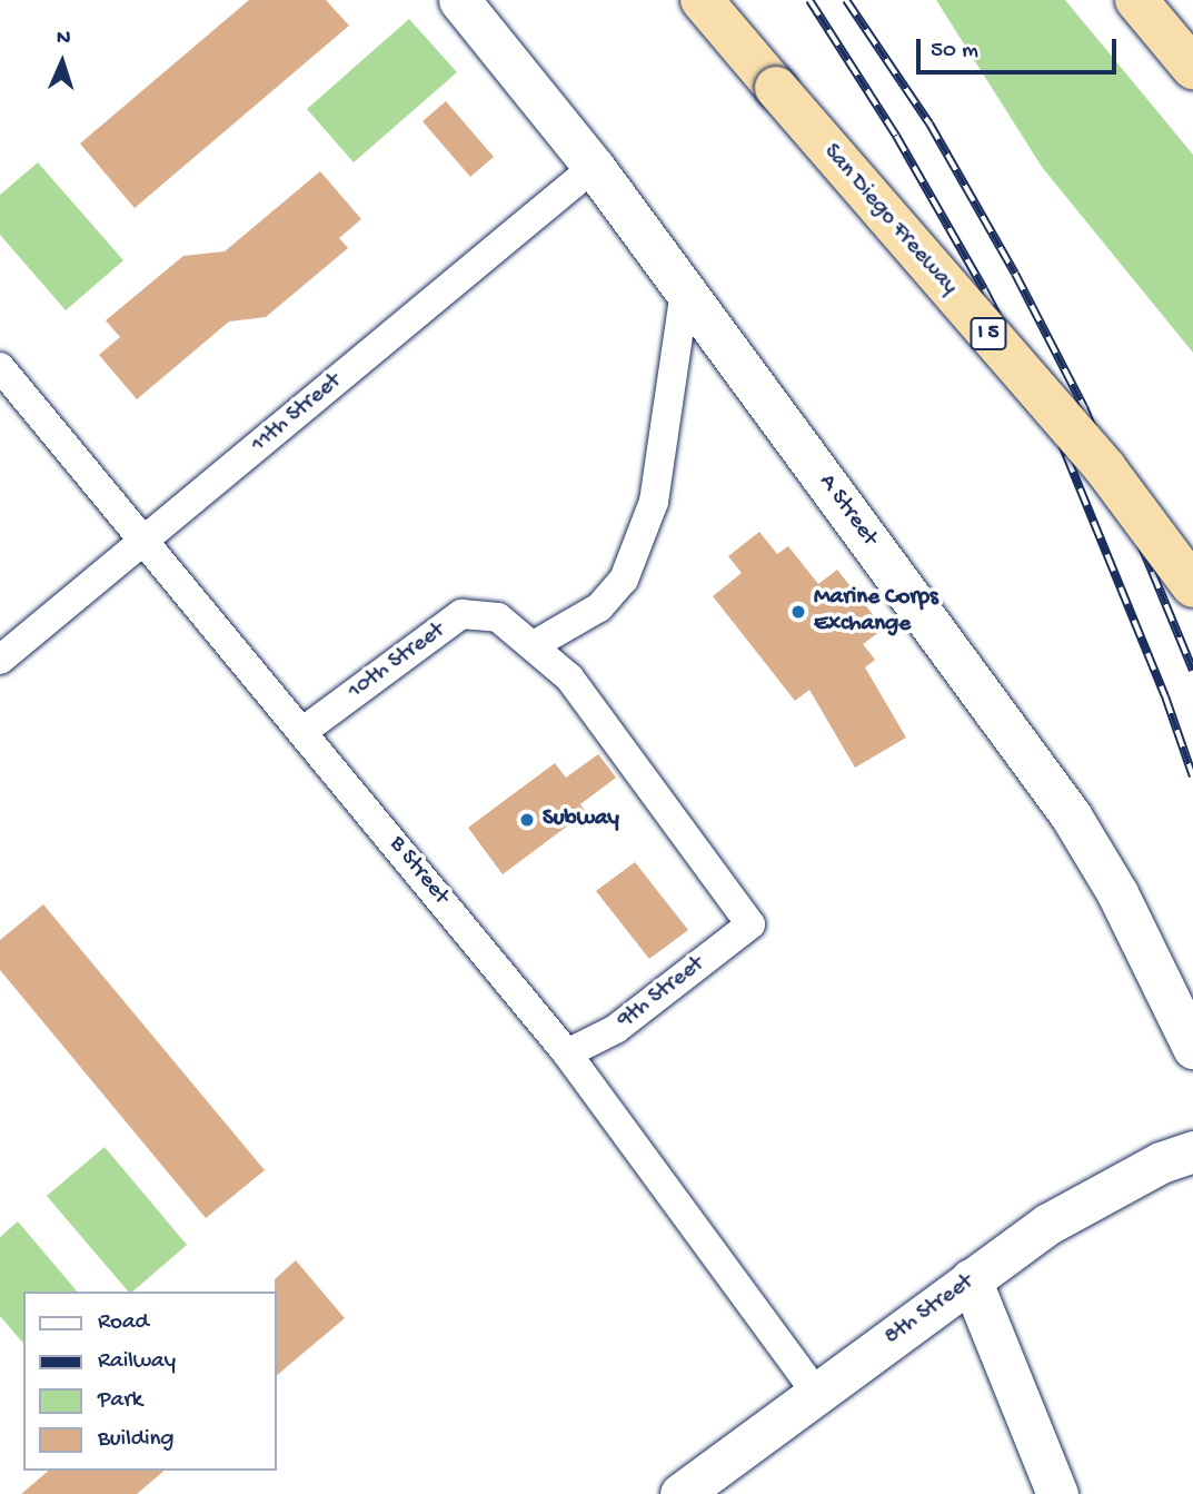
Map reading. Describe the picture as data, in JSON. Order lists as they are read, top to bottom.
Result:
{
  "streets": {
    "highway": ["San Diego Freeway", "I 5"],
    "main road": ["A Street", "8th Street"],
    "street": [
      "11th Street",
      "10th Street",
      "B Street",
      "9th Street"
    ]
  },
  "crossings": [
    ["11th Street", "A Street"],
    ["11th Street", "B Street"],
    ["10th Street", "B Street"],
    ["10th Street", "9th Street"],
    ["B Street", "9th Street"],
    ["B Street", "8th Street"]
  ],
  "places": ["Marine Corps Exchange", "Subway"],
  "legend": [
    "Road",
    "Railway",
    "Park",
    "Building"
  ],
  "scale_bar": "50 m",
  "north": "top"
}
